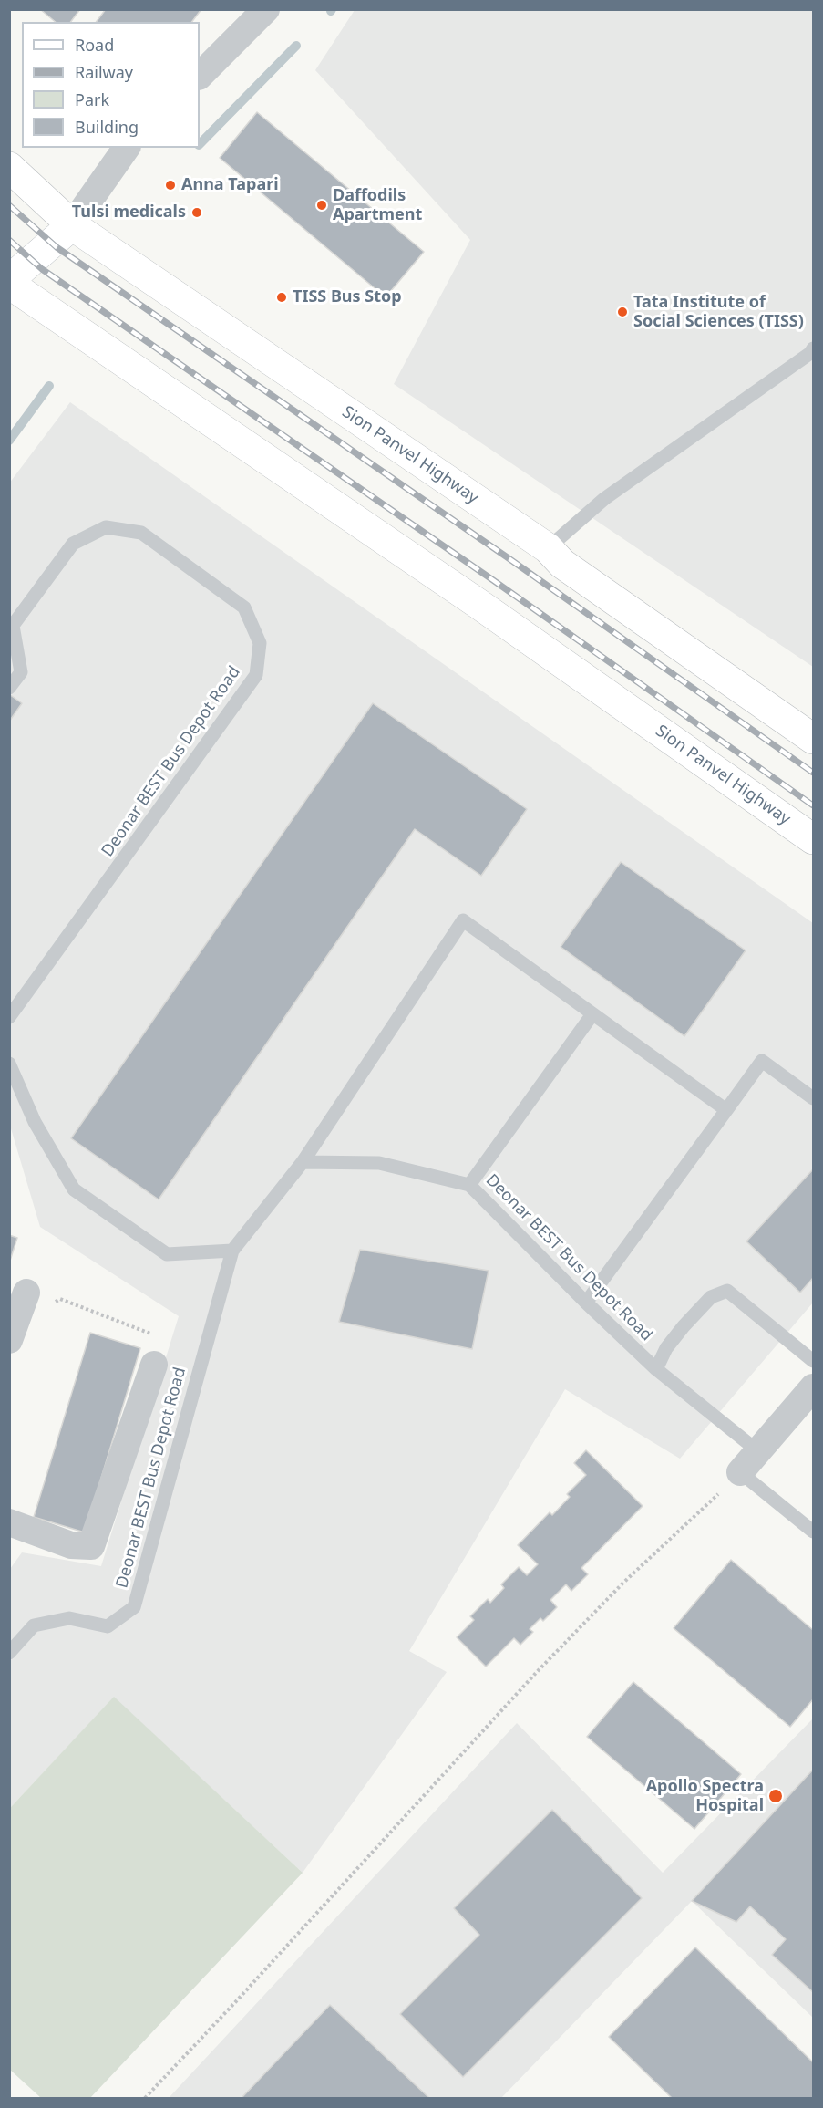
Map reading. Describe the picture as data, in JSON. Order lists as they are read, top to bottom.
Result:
{
  "streets": {
    "main road": ["Sion Panvel Highway"],
    "lane": ["Deonar BEST Bus Depot Road"]
  },
  "places": [
    "Anna Tapari",
    "Daffodils Apartment",
    "Tulsi medicals",
    "TISS Bus Stop",
    "Tata Institute of Social Sciences (TISS)",
    "Apollo Spectra Hospital"
  ],
  "legend": [
    "Road",
    "Railway",
    "Park",
    "Building"
  ]
}
